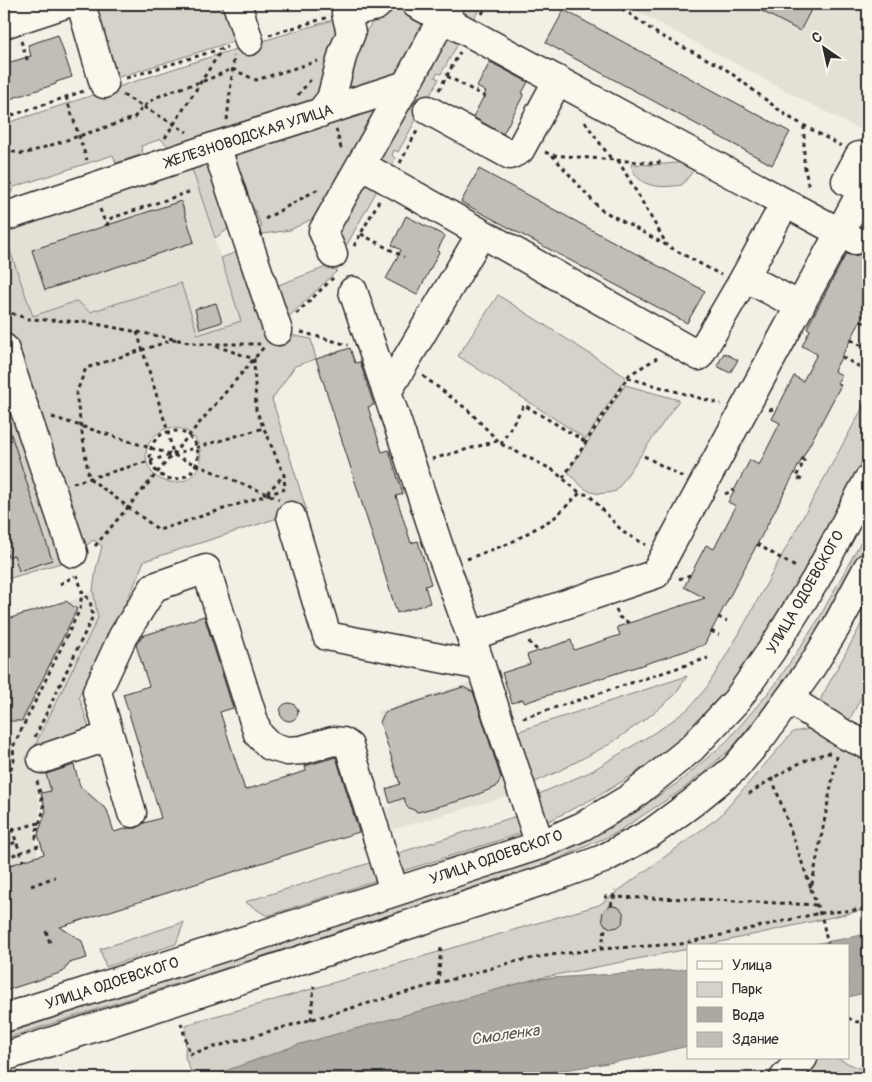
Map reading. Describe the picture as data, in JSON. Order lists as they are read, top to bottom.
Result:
{
  "streets": {
    "street": ["ЖЕЛЕЗНОВОДСКАЯ УЛИЦА", "УЛИЦА ОДОЕВСКОГО"]
  },
  "water": ["Смоленка"],
  "legend": [
    "Улица",
    "Парк",
    "Вода",
    "Здание"
  ],
  "north": "top left"
}
